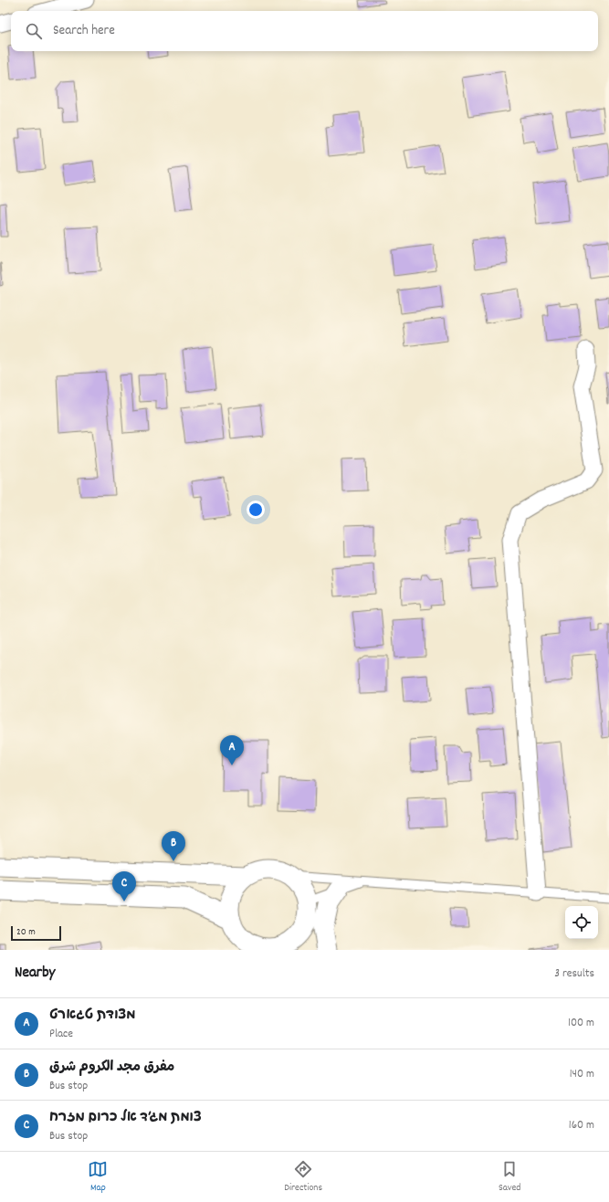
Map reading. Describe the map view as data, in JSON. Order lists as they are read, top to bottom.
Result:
{
  "scale_bar": "20 m",
  "page": {
    "search": "Search here",
    "pins": ["A", "B", "C"],
    "scale": "20 m",
    "heading": ["Nearby", "3 results"],
    "list": [
      {
        "mark": "A",
        "name": "מצודת טגארט",
        "note": "Place",
        "value": "100 m"
      },
      {
        "mark": "B",
        "name": "مفرق مجد الكروم شرق",
        "note": "Bus stop",
        "value": "140 m"
      },
      {
        "mark": "C",
        "name": "צומת מג׳ד אל כרום מזרח",
        "note": "Bus stop",
        "value": "160 m"
      }
    ],
    "nav": ["Map", "Directions", "Saved"]
  }
}
